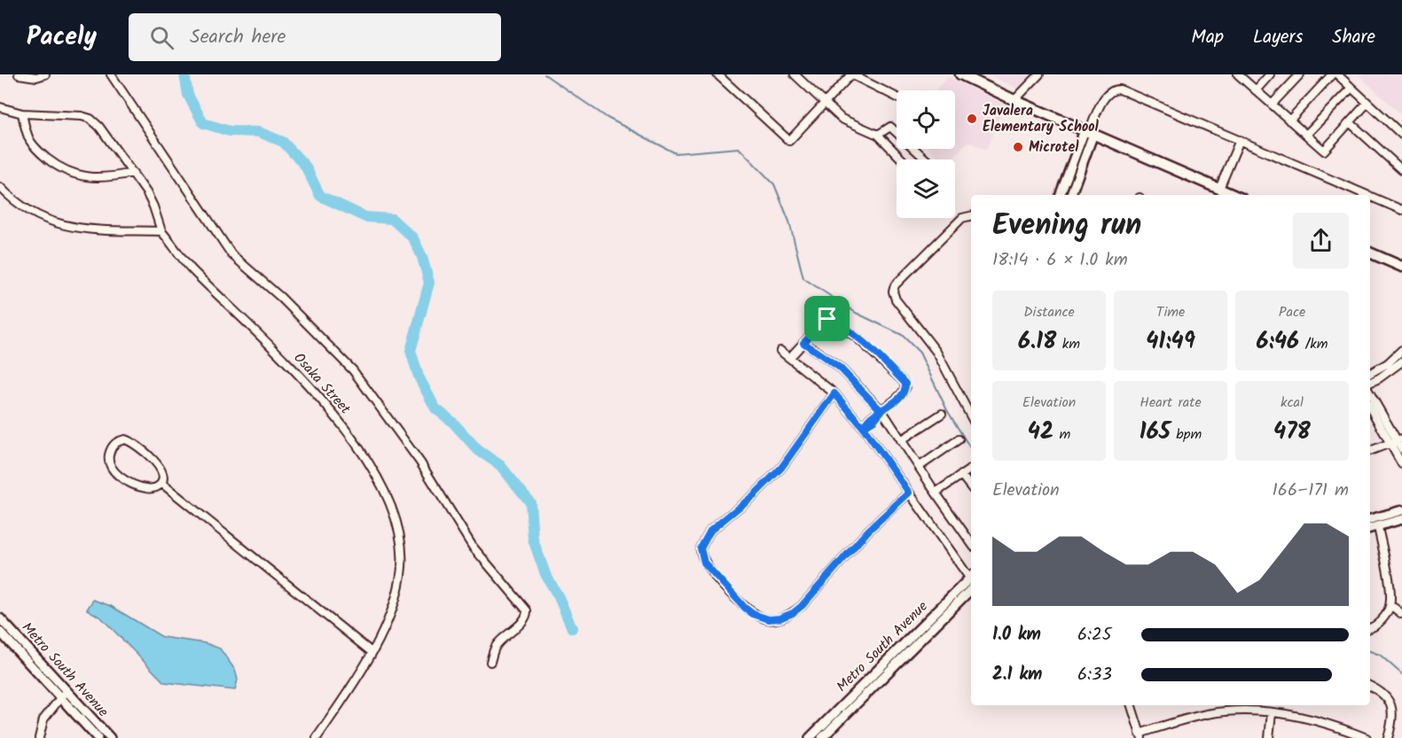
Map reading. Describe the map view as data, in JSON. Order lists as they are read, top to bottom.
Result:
{
  "streets": {
    "street": ["Osaka Street", "Metro South Avenue"]
  },
  "places": ["Javalera Elementary School", "Microtel"],
  "page": {
    "header": "Pacely",
    "search": "Search here",
    "nav": ["Map", "Layers", "Share"],
    "heading": ["Evening run", "18:14 · 6 × 1.0 km"],
    "stats": [
      ["Distance", "6.18 km"],
      ["Time", "41:49"],
      ["Pace", "6:46 /km"],
      ["Elevation", "42 m"],
      ["Heart rate", "165 bpm"],
      ["kcal", "478"]
    ],
    "chart": ["Elevation", "166–171 m"],
    "list": [
      {
        "name": "1.0 km",
        "note": "6:25"
      },
      {
        "name": "2.1 km",
        "note": "6:33"
      }
    ]
  }
}
